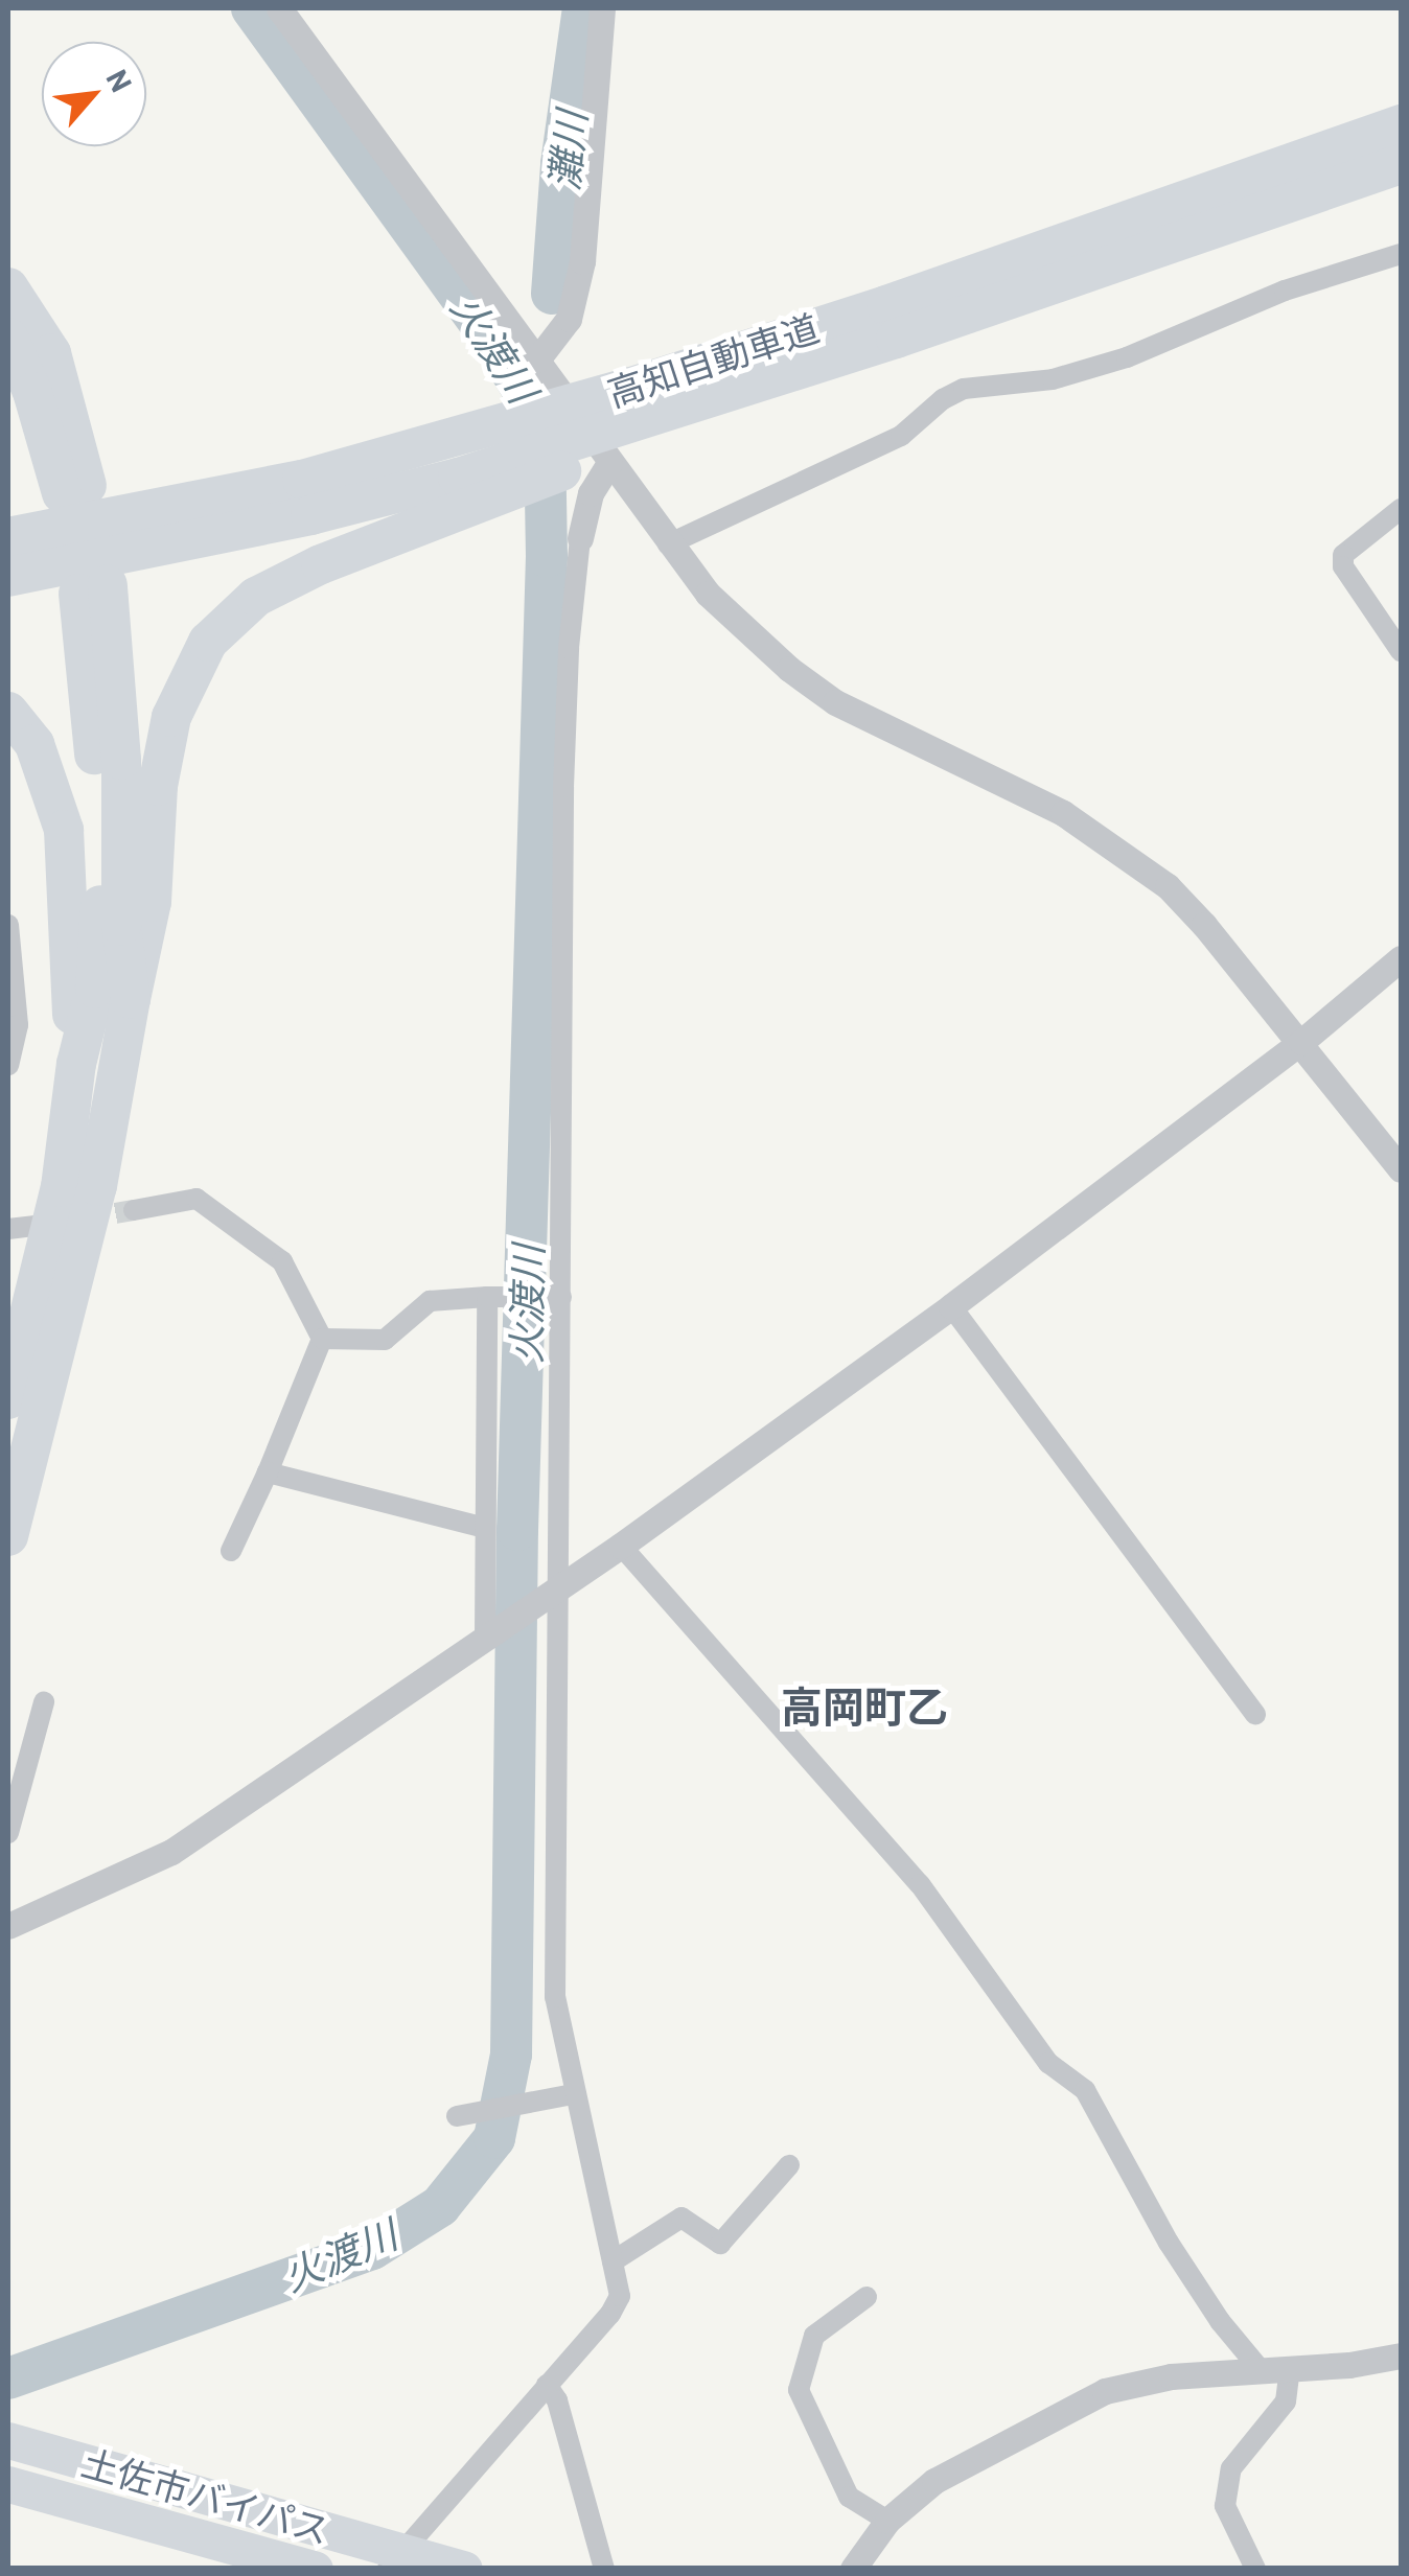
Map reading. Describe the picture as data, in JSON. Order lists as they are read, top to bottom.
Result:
{
  "streets": {
    "highway": ["高知自動車道", "土佐市バイパス"]
  },
  "districts": ["高岡町乙"],
  "water": ["灘川", "火渡川"],
  "north": "top right"
}
